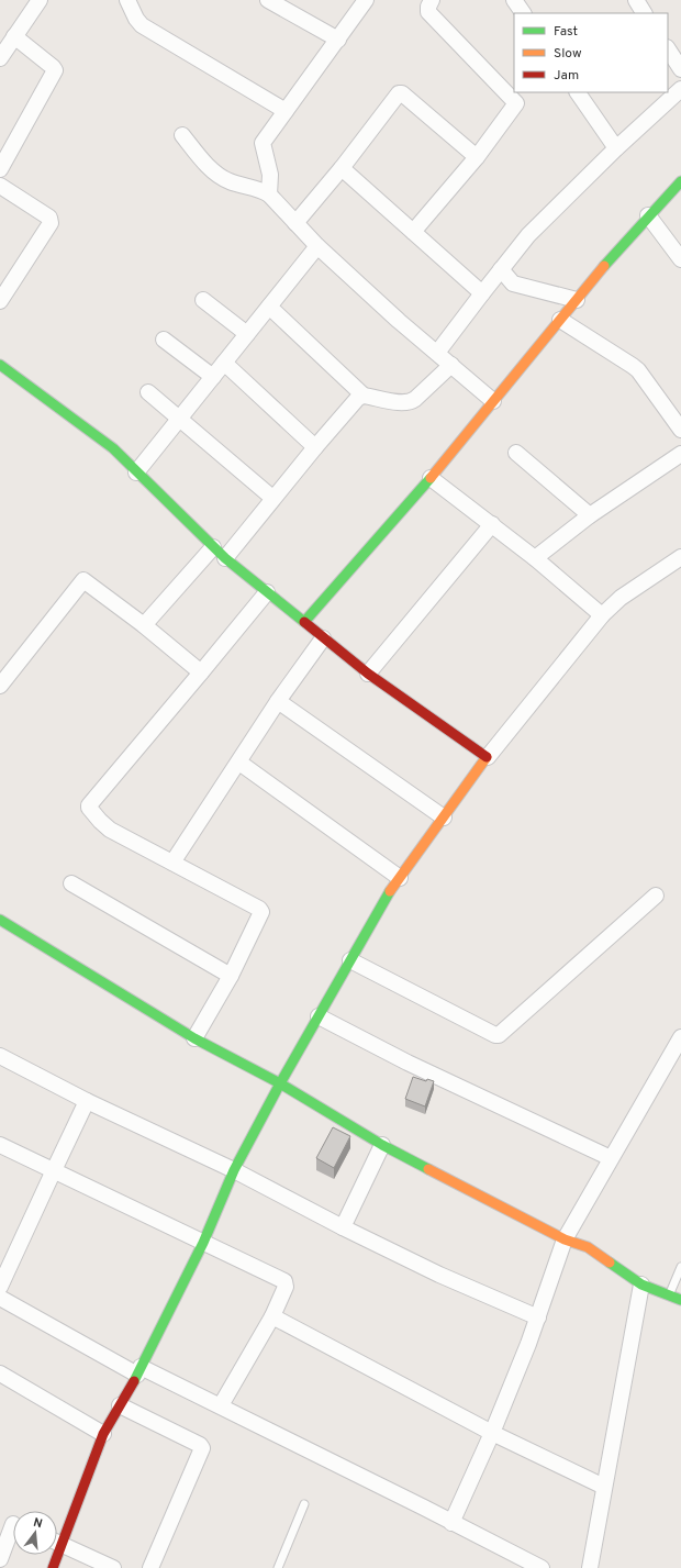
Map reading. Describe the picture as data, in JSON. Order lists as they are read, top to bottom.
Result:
{
  "legend": ["Fast", "Slow", "Jam"],
  "north": "top"
}
